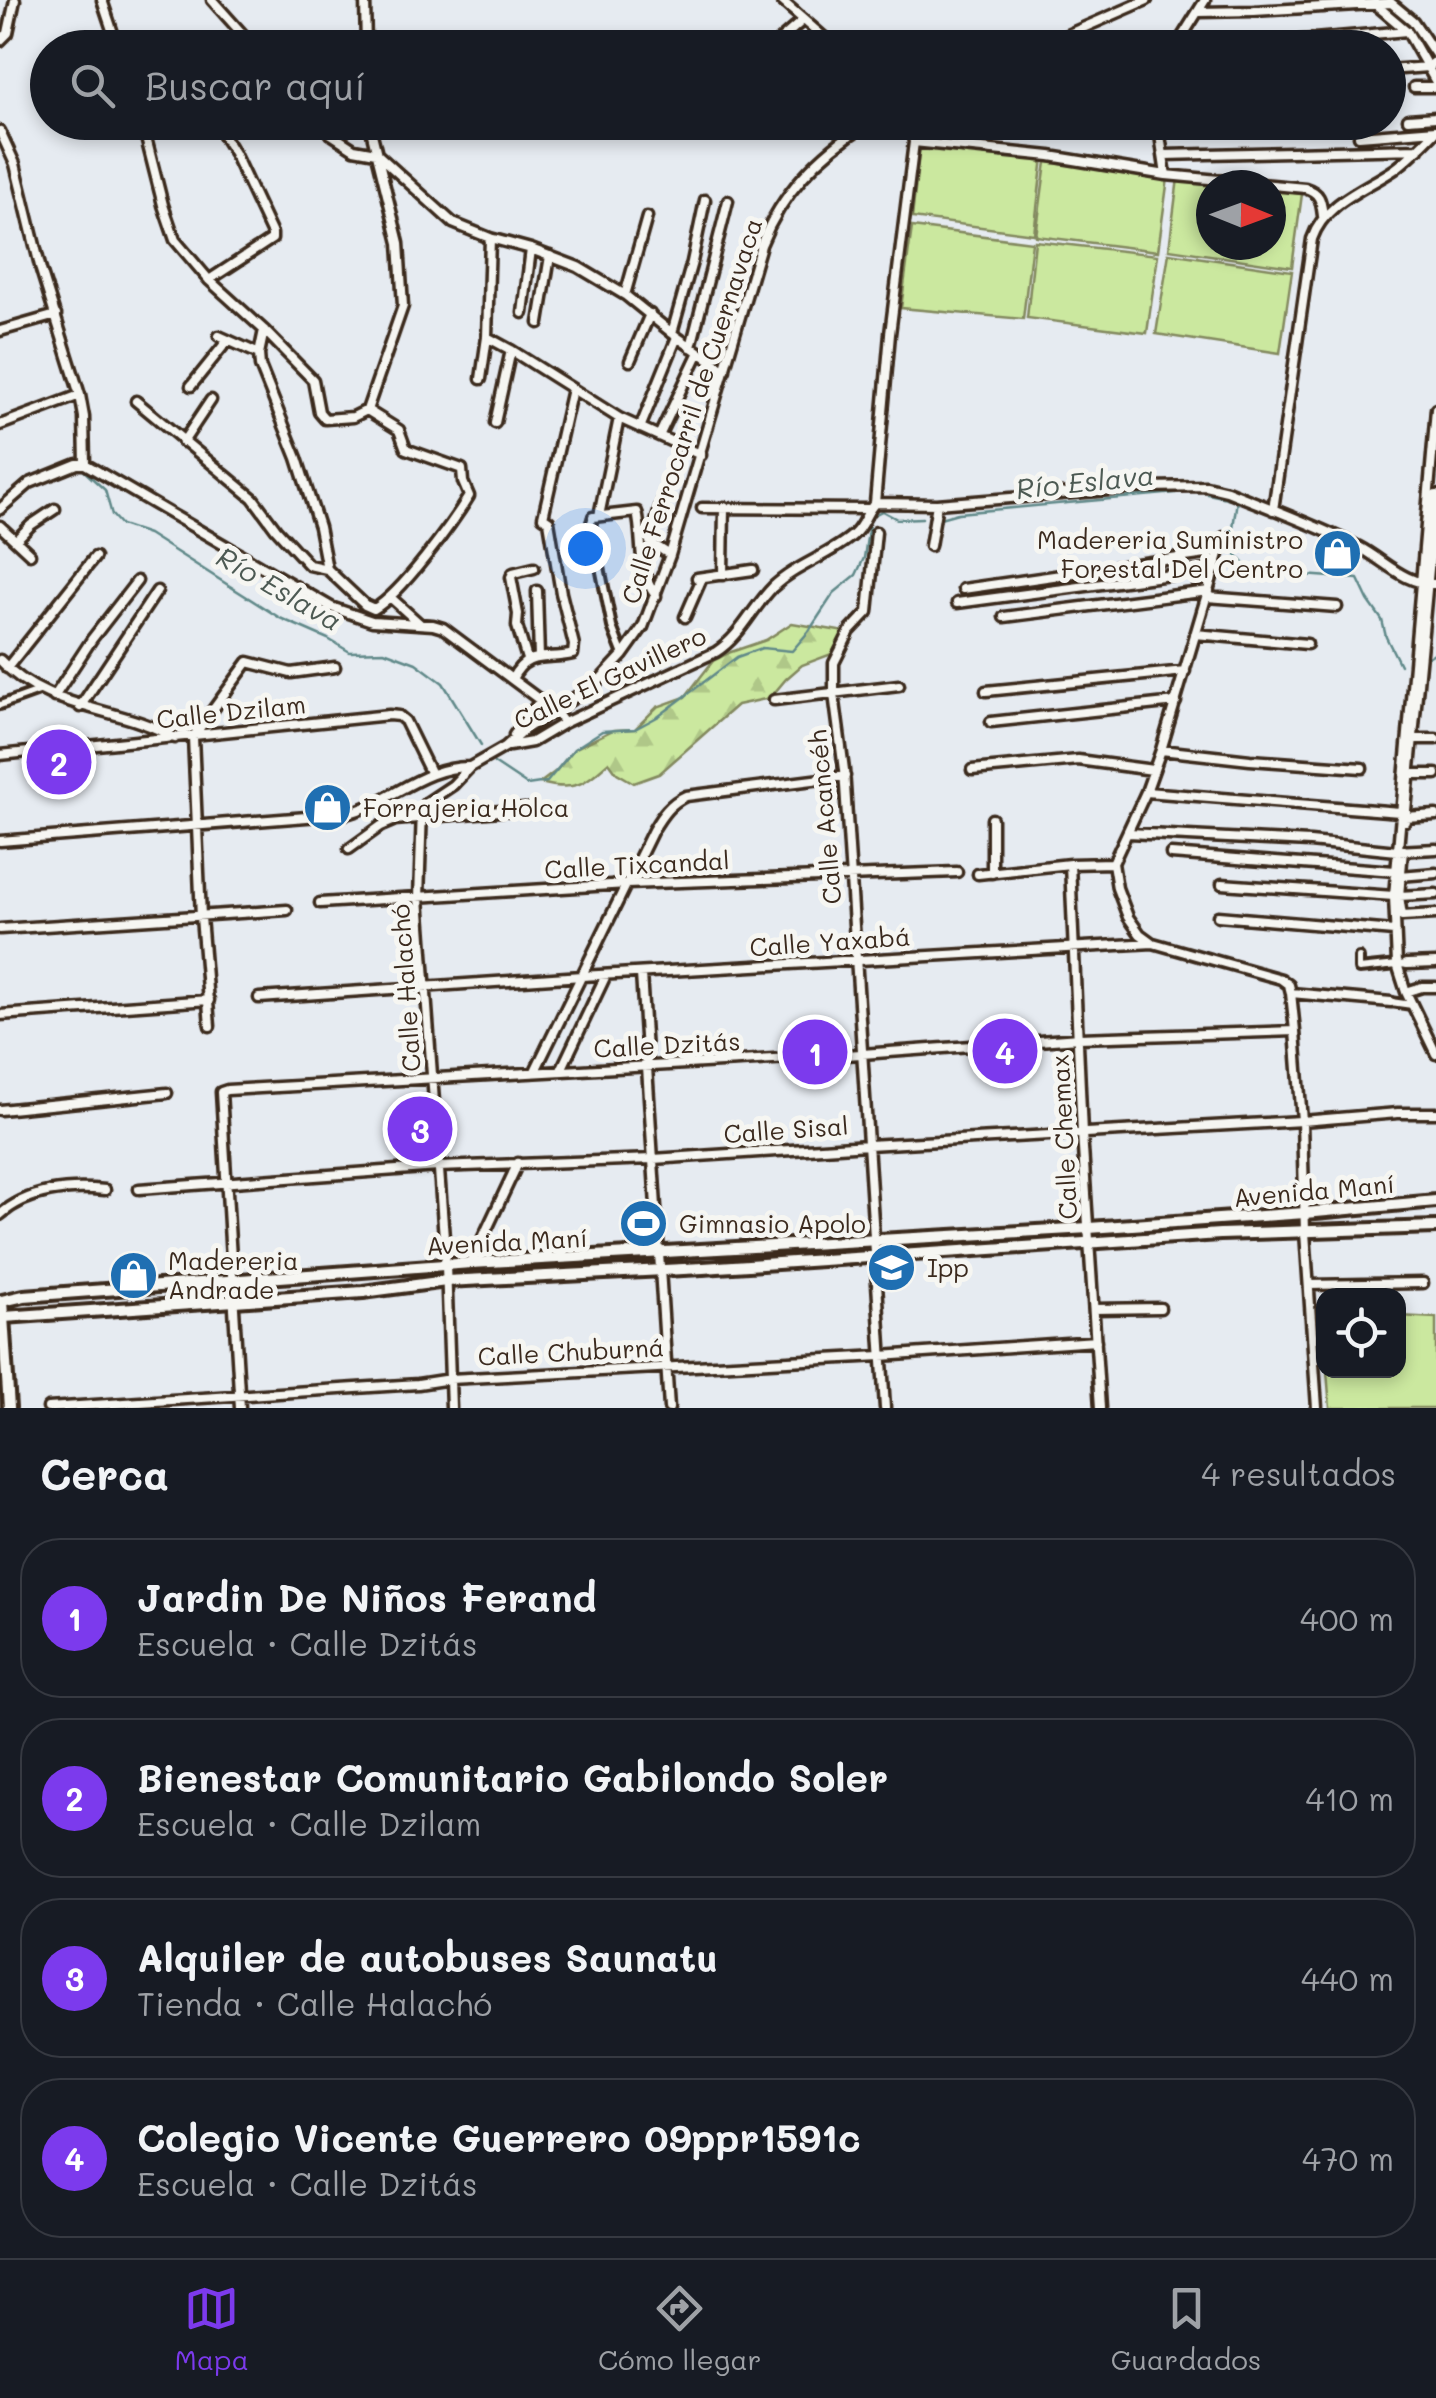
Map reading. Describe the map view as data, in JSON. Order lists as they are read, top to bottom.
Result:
{
  "streets": {
    "street": [
      "Calle Ferrocarril de Cuernavaca",
      "Calle El Gavillero",
      "Calle Dzilam",
      "Calle Acancéh",
      "Calle Tixcandal",
      "Calle Yaxabá",
      "Calle Halachó",
      "Calle Dzitás",
      "Calle Sisal",
      "Calle Chemax",
      "Avenida Maní",
      "Calle Chuburná"
    ]
  },
  "crossings": [
    ["Calle Ferrocarril de Cuernavaca", "Calle El Gavillero"],
    ["Calle Acancéh", "Calle Tixcandal"],
    ["Calle Acancéh", "Calle Yaxabá"],
    ["Calle Acancéh", "Calle Dzitás"],
    ["Calle Acancéh", "Calle Sisal"],
    ["Calle Acancéh", "Avenida Maní"],
    ["Calle Acancéh", "Calle Chuburná"],
    ["Calle Tixcandal", "Calle Halachó"],
    ["Calle Yaxabá", "Calle Halachó"],
    ["Calle Yaxabá", "Calle Chemax"],
    ["Calle Halachó", "Calle Dzitás"],
    ["Calle Halachó", "Calle Sisal"],
    ["Calle Halachó", "Avenida Maní"],
    ["Calle Halachó", "Calle Chuburná"],
    ["Calle Dzitás", "Calle Sisal"],
    ["Calle Dzitás", "Calle Chemax"],
    ["Calle Sisal", "Calle Chemax"],
    ["Calle Chemax", "Avenida Maní"],
    ["Calle Chemax", "Calle Chuburná"]
  ],
  "water": ["Río Eslava"],
  "places": {
    "shop": ["Madereria Suministro Forestal Del Centro", "Forrajeria Holca", "Madereria Andrade"],
    "sports": ["Gimnasio Apolo"],
    "school or university": ["Ipp"]
  },
  "north": "right",
  "page": {
    "search": "Buscar aquí",
    "pins": [
      "2",
      "4",
      "1",
      "3"
    ],
    "heading": ["Cerca", "4 resultados"],
    "list": [
      {
        "mark": "1",
        "name": "Jardin De Niños Ferand",
        "note": "Escuela · Calle Dzitás",
        "value": "400 m"
      },
      {
        "mark": "2",
        "name": "Bienestar Comunitario Gabilondo Soler",
        "note": "Escuela · Calle Dzilam",
        "value": "410 m"
      },
      {
        "mark": "3",
        "name": "Alquiler de autobuses Saunatu",
        "note": "Tienda · Calle Halachó",
        "value": "440 m"
      },
      {
        "mark": "4",
        "name": "Colegio Vicente Guerrero 09ppr1591c",
        "note": "Escuela · Calle Dzitás",
        "value": "470 m"
      }
    ],
    "nav": ["Mapa", "Cómo llegar", "Guardados"]
  }
}
